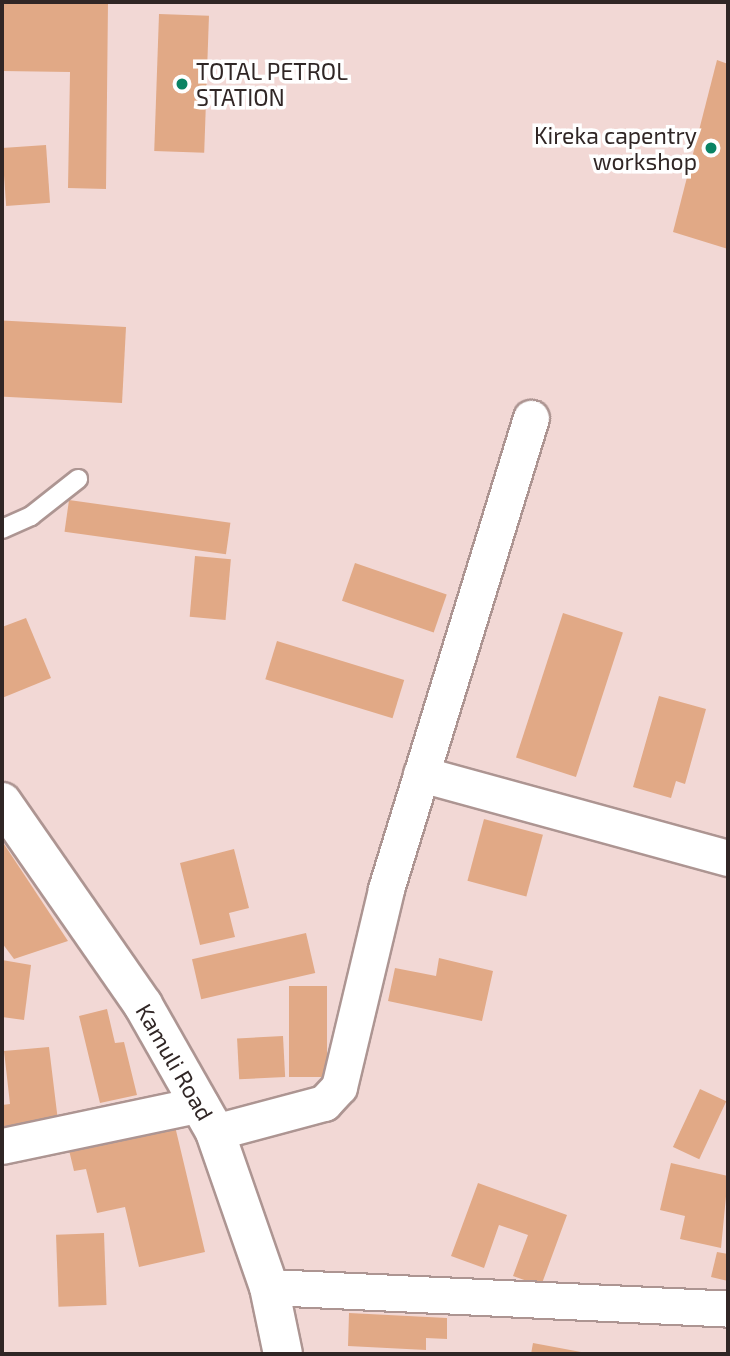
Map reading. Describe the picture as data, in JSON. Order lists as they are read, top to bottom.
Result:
{
  "streets": {
    "street": ["Kamuli Road"]
  },
  "places": ["TOTAL PETROL STATION", "Kireka capentry workshop"]
}
